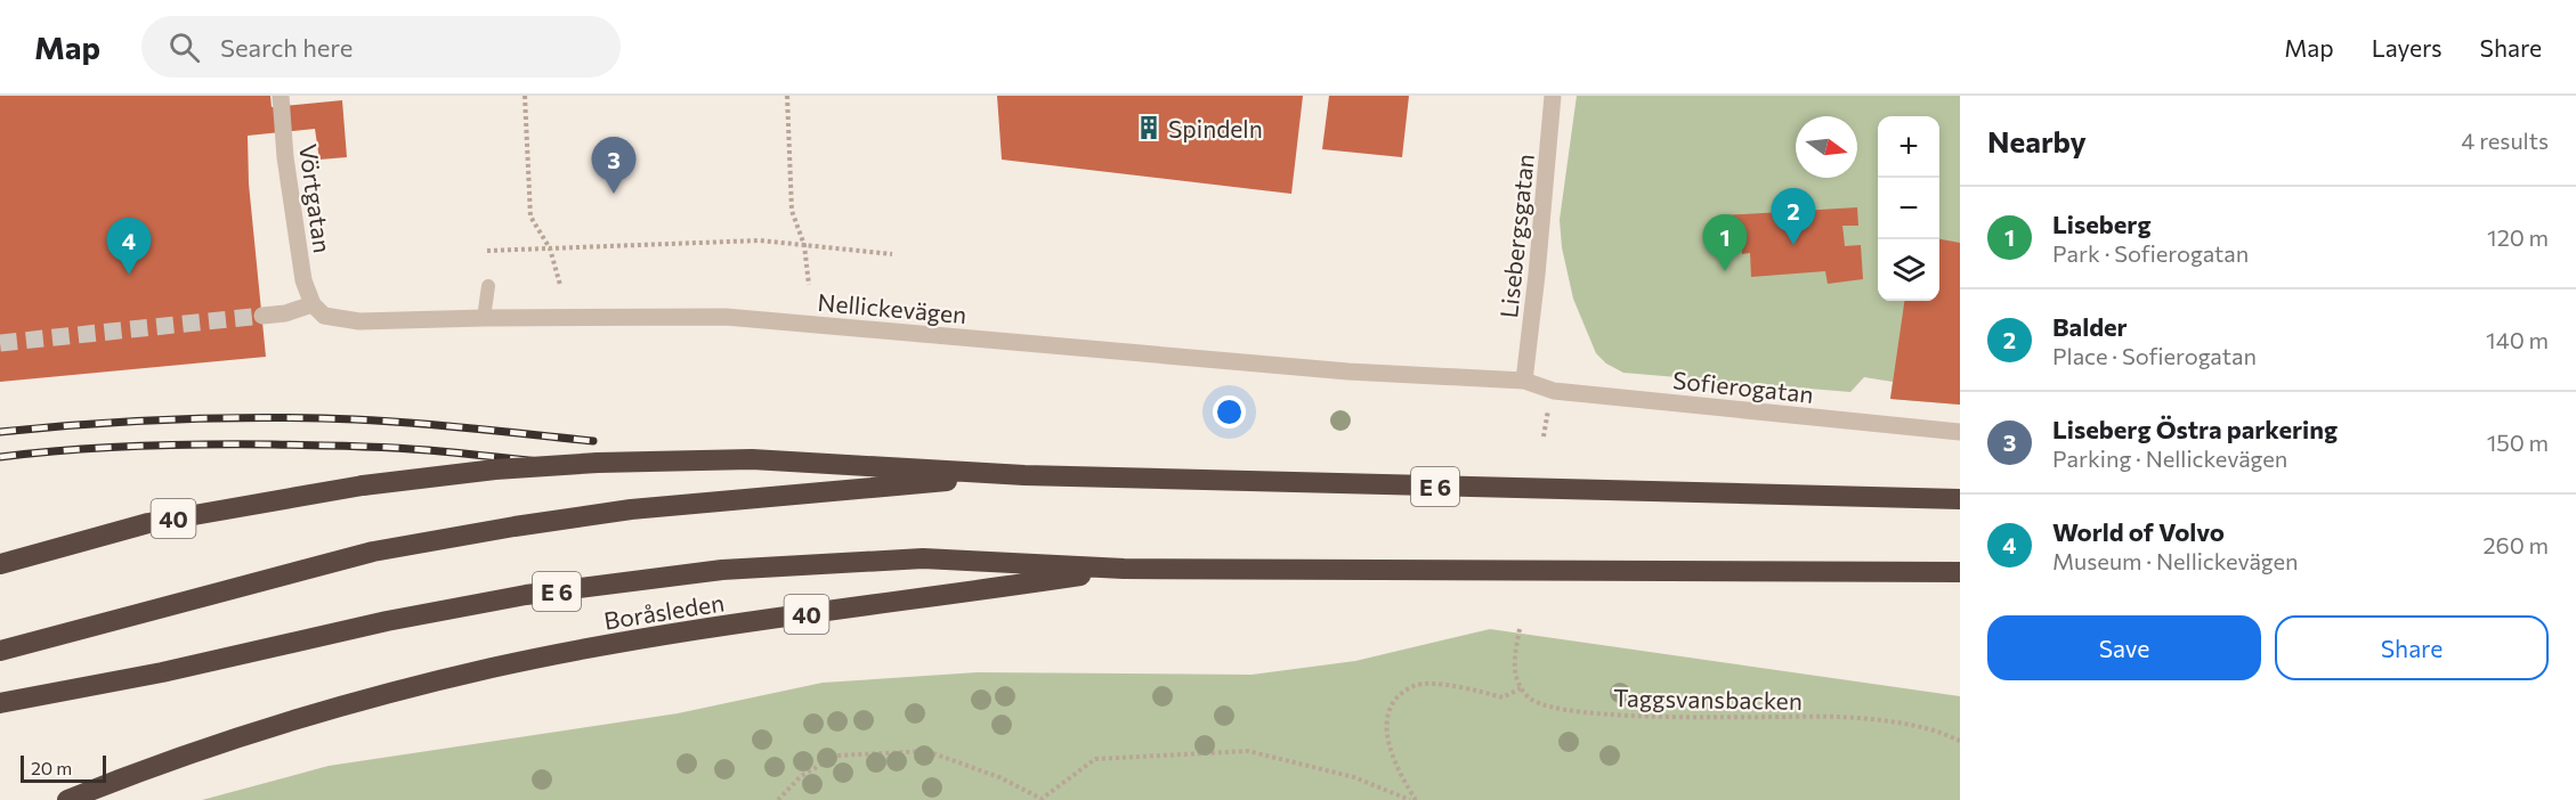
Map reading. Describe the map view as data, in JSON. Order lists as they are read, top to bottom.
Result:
{
  "streets": {
    "highway": ["E 6", "40", "Boråsleden"],
    "street": [
      "Vörtgatan",
      "Lisebergsgatan",
      "Nellickevägen",
      "Sofierogatan"
    ],
    "path": ["Taggsvansbacken"]
  },
  "crossings": [
    ["Vörtgatan", "Nellickevägen"],
    ["Lisebergsgatan", "Nellickevägen"],
    ["Lisebergsgatan", "Sofierogatan"],
    ["Nellickevägen", "Sofierogatan"],
    ["E 6", "40"],
    ["E 6", "Boråsleden"]
  ],
  "places": {
    "building": ["Spindeln"]
  },
  "scale_bar": "20 m",
  "north": "right",
  "page": {
    "header": "Map",
    "search": "Search here",
    "nav": ["Map", "Layers", "Share"],
    "heading": ["Nearby", "4 results"],
    "map_buttons": ["+", "−"],
    "pins": [
      "3",
      "2",
      "1",
      "4"
    ],
    "list": [
      {
        "mark": "1",
        "name": "Liseberg",
        "note": "Park · Sofierogatan",
        "value": "120 m"
      },
      {
        "mark": "2",
        "name": "Balder",
        "note": "Place · Sofierogatan",
        "value": "140 m"
      },
      {
        "mark": "3",
        "name": "Liseberg Östra parkering",
        "note": "Parking · Nellickevägen",
        "value": "150 m"
      },
      {
        "mark": "4",
        "name": "World of Volvo",
        "note": "Museum · Nellickevägen",
        "value": "260 m"
      }
    ],
    "buttons": ["Save", "Share"],
    "scale": "20 m"
  }
}
